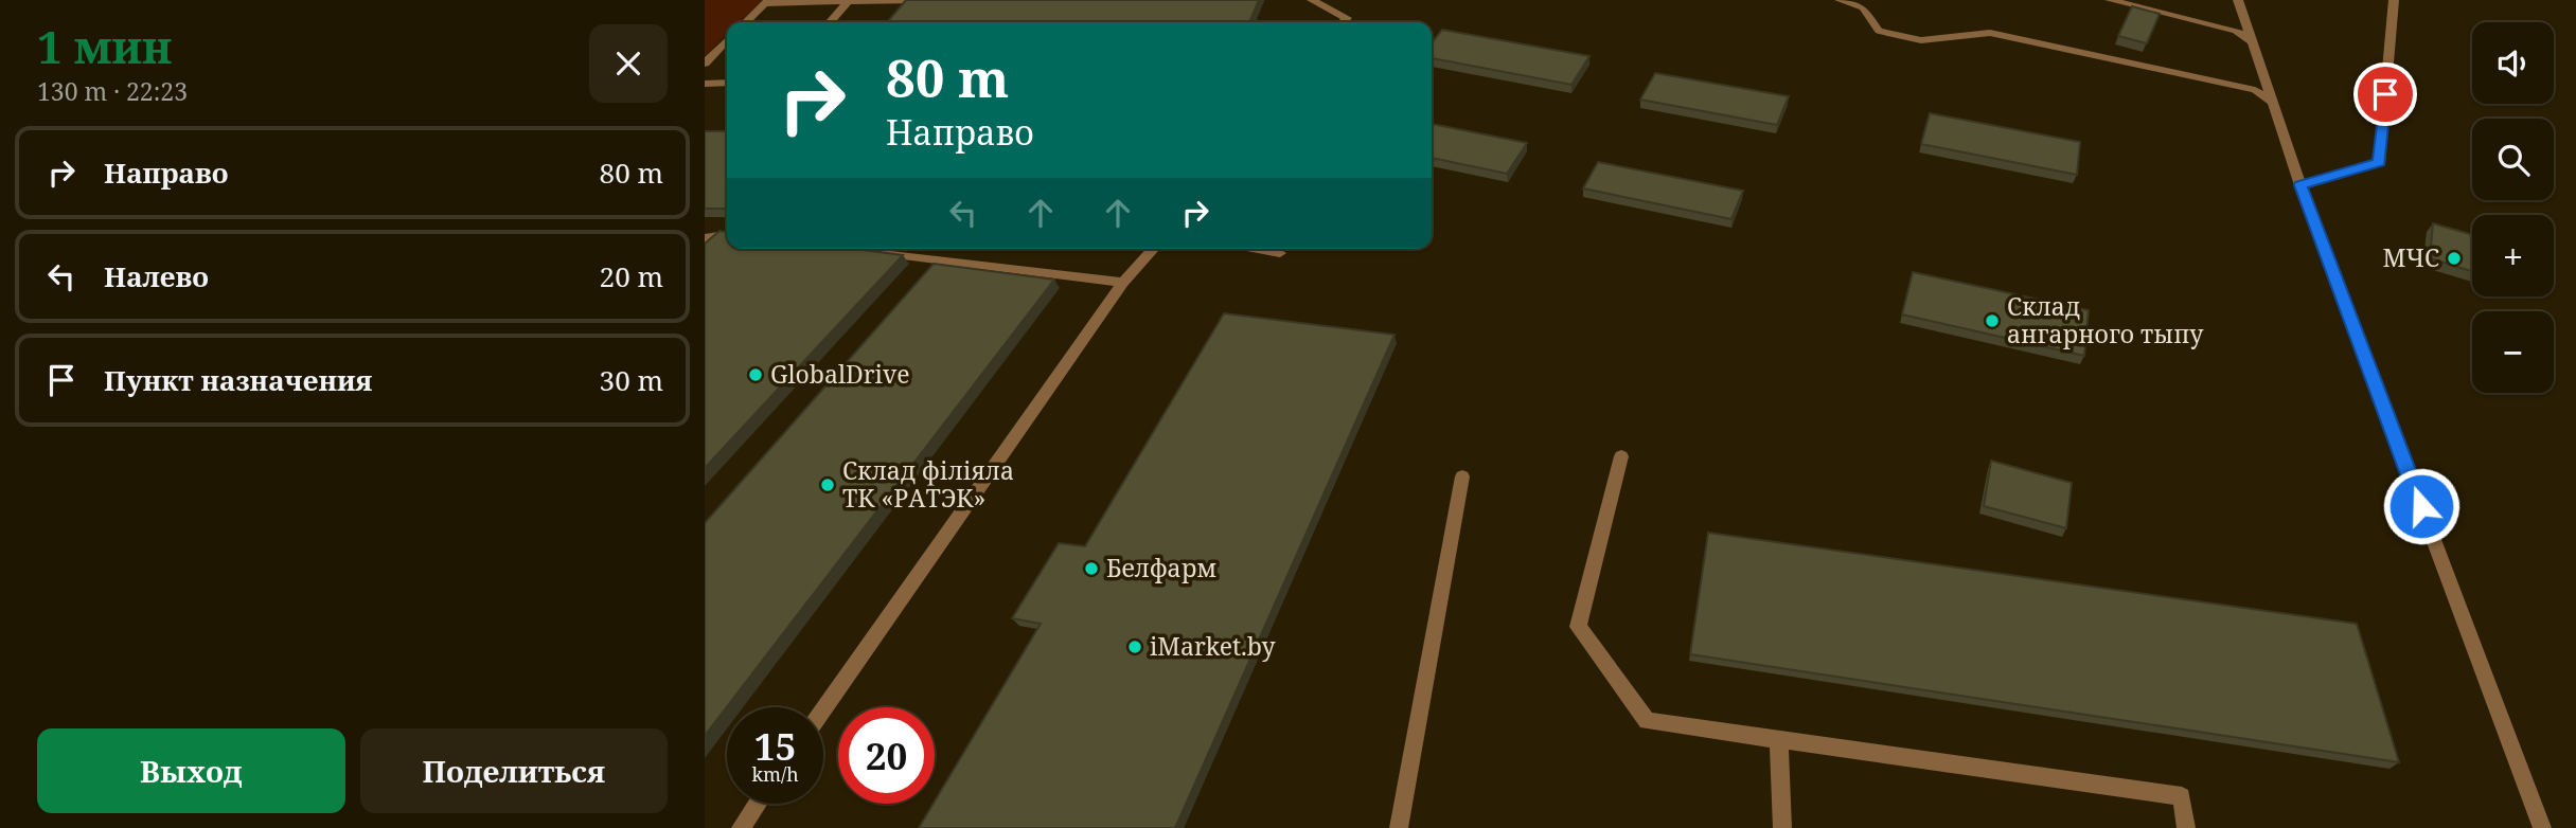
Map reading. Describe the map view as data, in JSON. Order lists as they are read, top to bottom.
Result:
{
  "places": [
    "МЧС",
    "Склад ангарного тыпу",
    "GlobalDrive",
    "Склад філіяла ТК «РАТЭК»",
    "Белфарм",
    "iMarket.by"
  ],
  "page": {
    "heading": ["1 мин", "130 m · 22:23"],
    "map_buttons": ["+", "−"],
    "turn": ["80 m", "Направо"],
    "list": [
      {
        "name": "Направо",
        "value": "80 m"
      },
      {
        "name": "Налево",
        "value": "20 m"
      },
      {
        "name": "Пункт назначения",
        "value": "30 m"
      }
    ],
    "speed": "15 km/h",
    "limit": "20",
    "buttons": ["Выход", "Поделиться"]
  }
}
